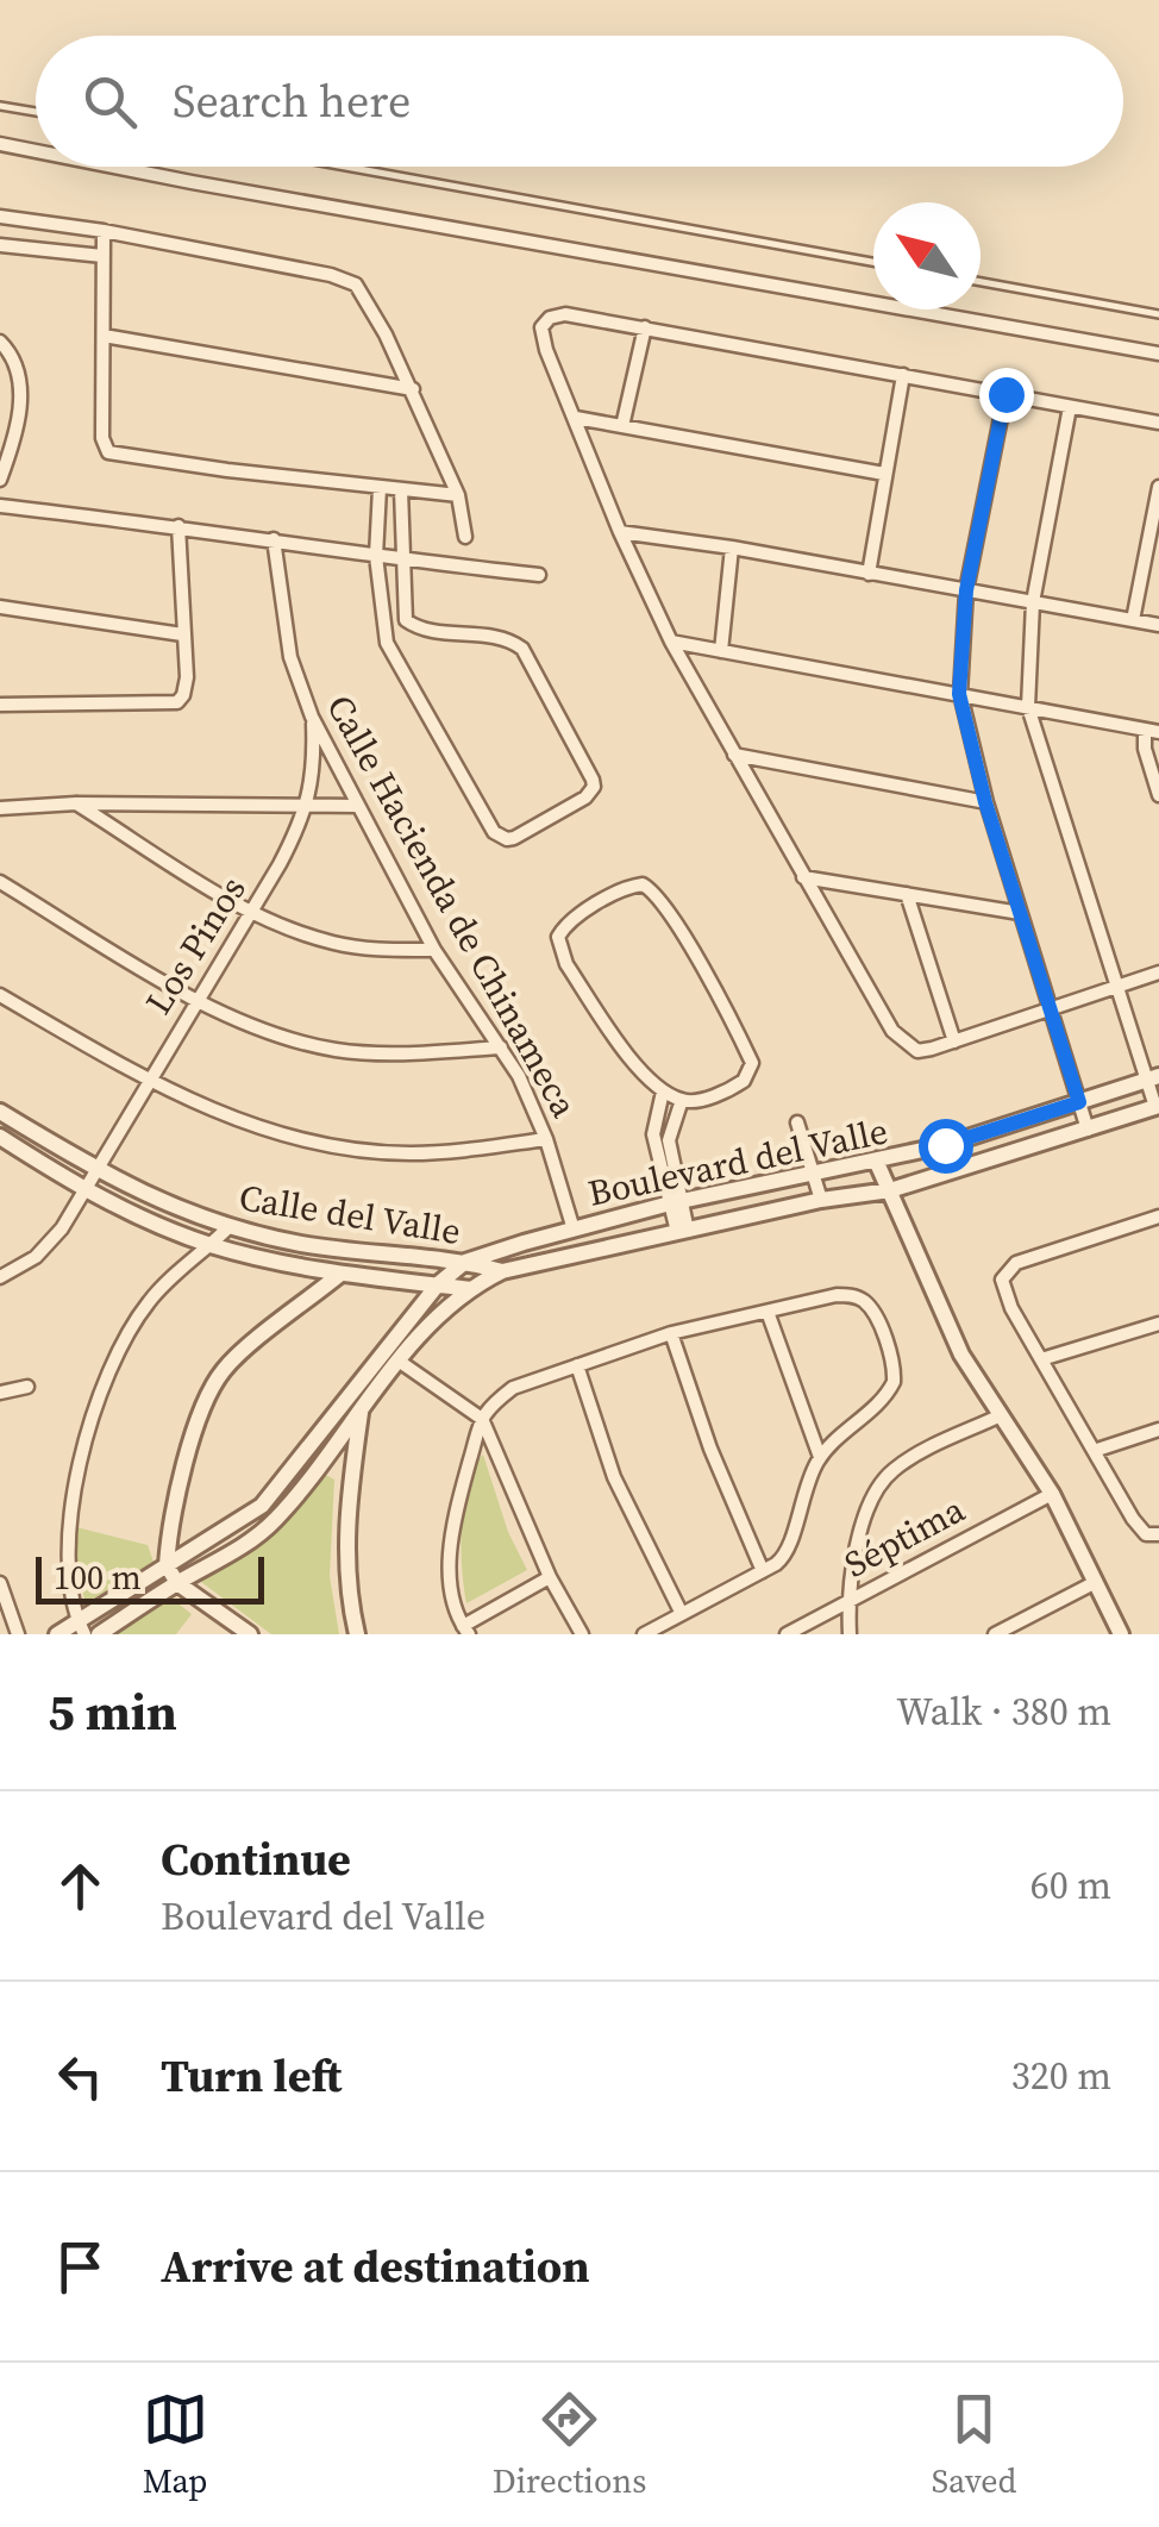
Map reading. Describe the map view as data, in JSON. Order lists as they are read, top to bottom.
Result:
{
  "streets": {
    "street": [
      "Calle Hacienda de Chinameca",
      "Los Pinos",
      "Boulevard del Valle",
      "Calle del Valle",
      "Séptima"
    ]
  },
  "crossings": [
    ["Calle Hacienda de Chinameca", "Los Pinos"],
    ["Calle Hacienda de Chinameca", "Boulevard del Valle"],
    ["Los Pinos", "Calle del Valle"],
    ["Boulevard del Valle", "Calle del Valle"]
  ],
  "scale_bar": "100 m",
  "north": "top left",
  "page": {
    "search": "Search here",
    "scale": "100 m",
    "heading": ["5 min", "Walk · 380 m"],
    "list": [
      ["Continue", "Boulevard del Valle", "60 m"],
      ["Turn left", "320 m"],
      "Arrive at destination"
    ],
    "nav": ["Map", "Directions", "Saved"]
  }
}
